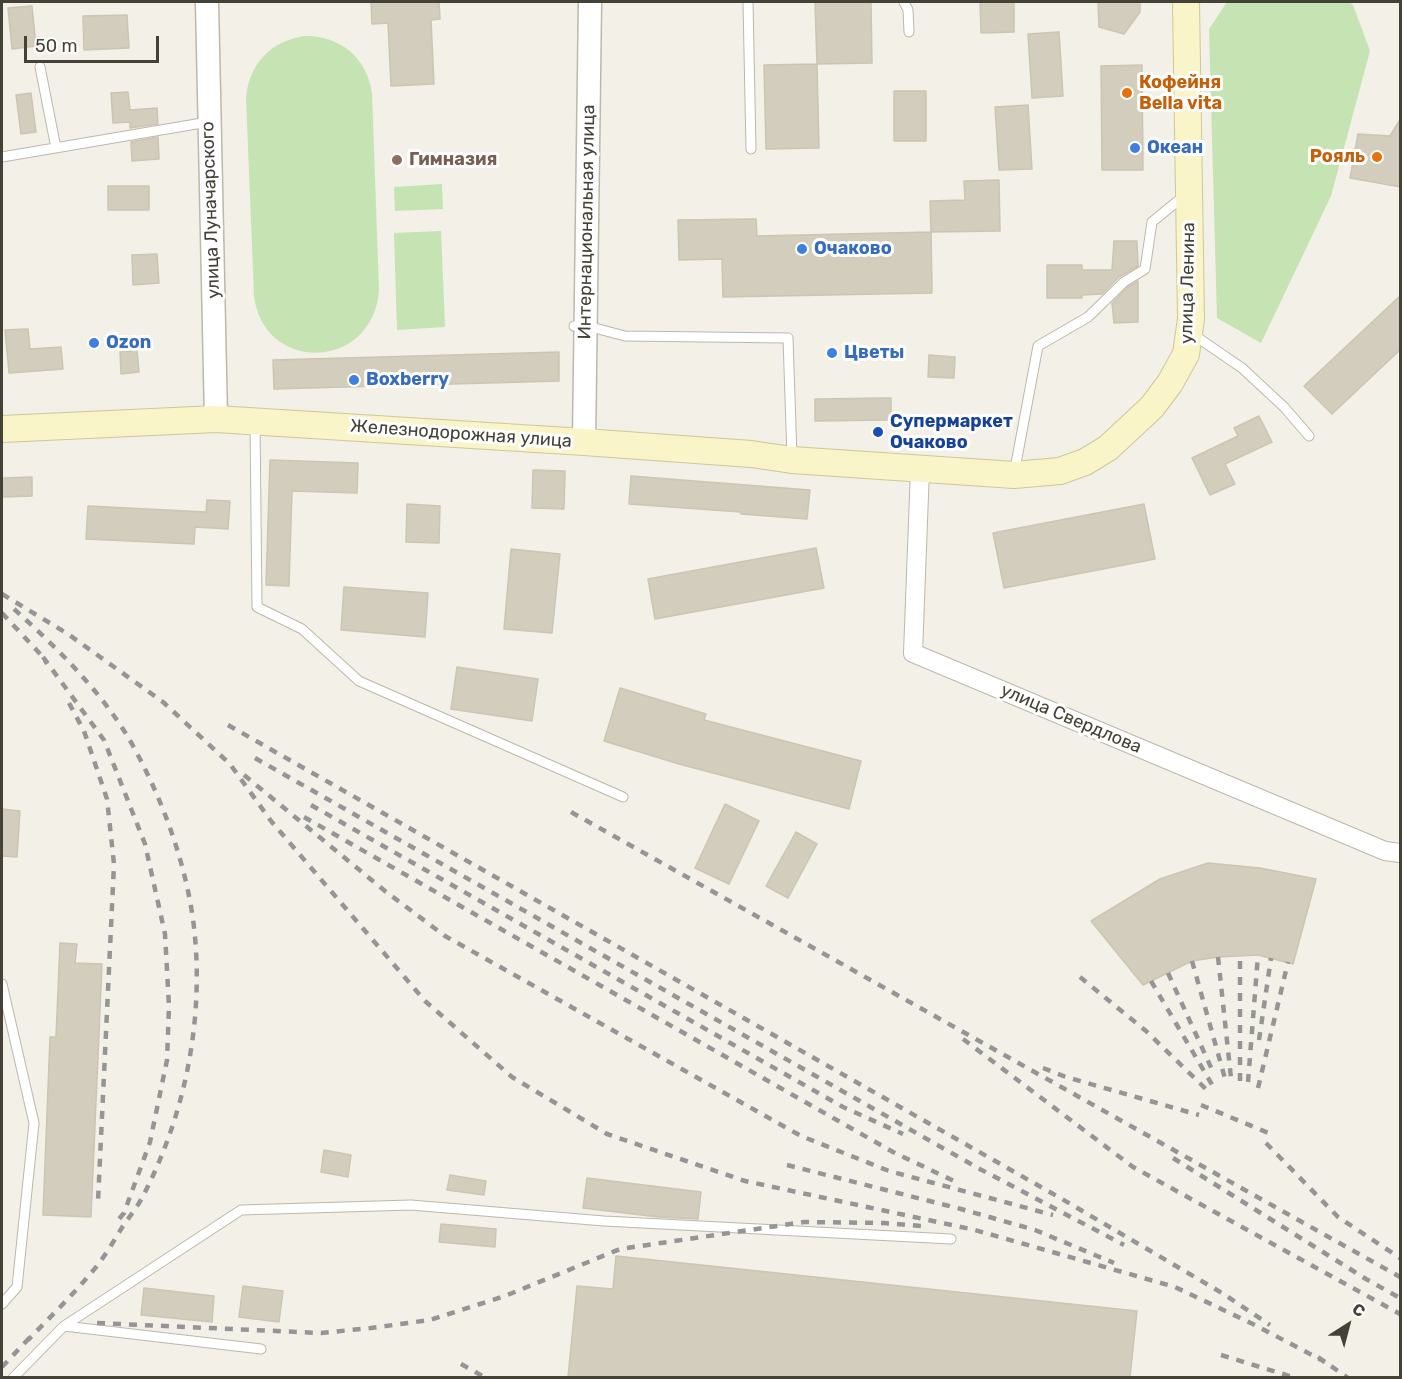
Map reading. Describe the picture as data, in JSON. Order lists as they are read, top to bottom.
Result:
{
  "streets": {
    "main road": ["улица Ленина", "Железнодорожная улица"],
    "street": ["улица Луначарского", "Интернациональная улица", "улица Свердлова"]
  },
  "crossings": [
    ["улица Луначарского", "Железнодорожная улица"],
    ["Интернациональная улица", "Железнодорожная улица"],
    ["улица Ленина", "Железнодорожная улица"],
    ["улица Ленина", "улица Свердлова"],
    ["Железнодорожная улица", "улица Свердлова"]
  ],
  "places": [
    "Кофейня Bella vita",
    "Океан",
    "Рояль",
    "Гимназия",
    "Очаково",
    "Ozon",
    "Цветы",
    "Boxberry",
    "Супермаркет Очаково"
  ],
  "scale_bar": "50 m",
  "north": "top right"
}
